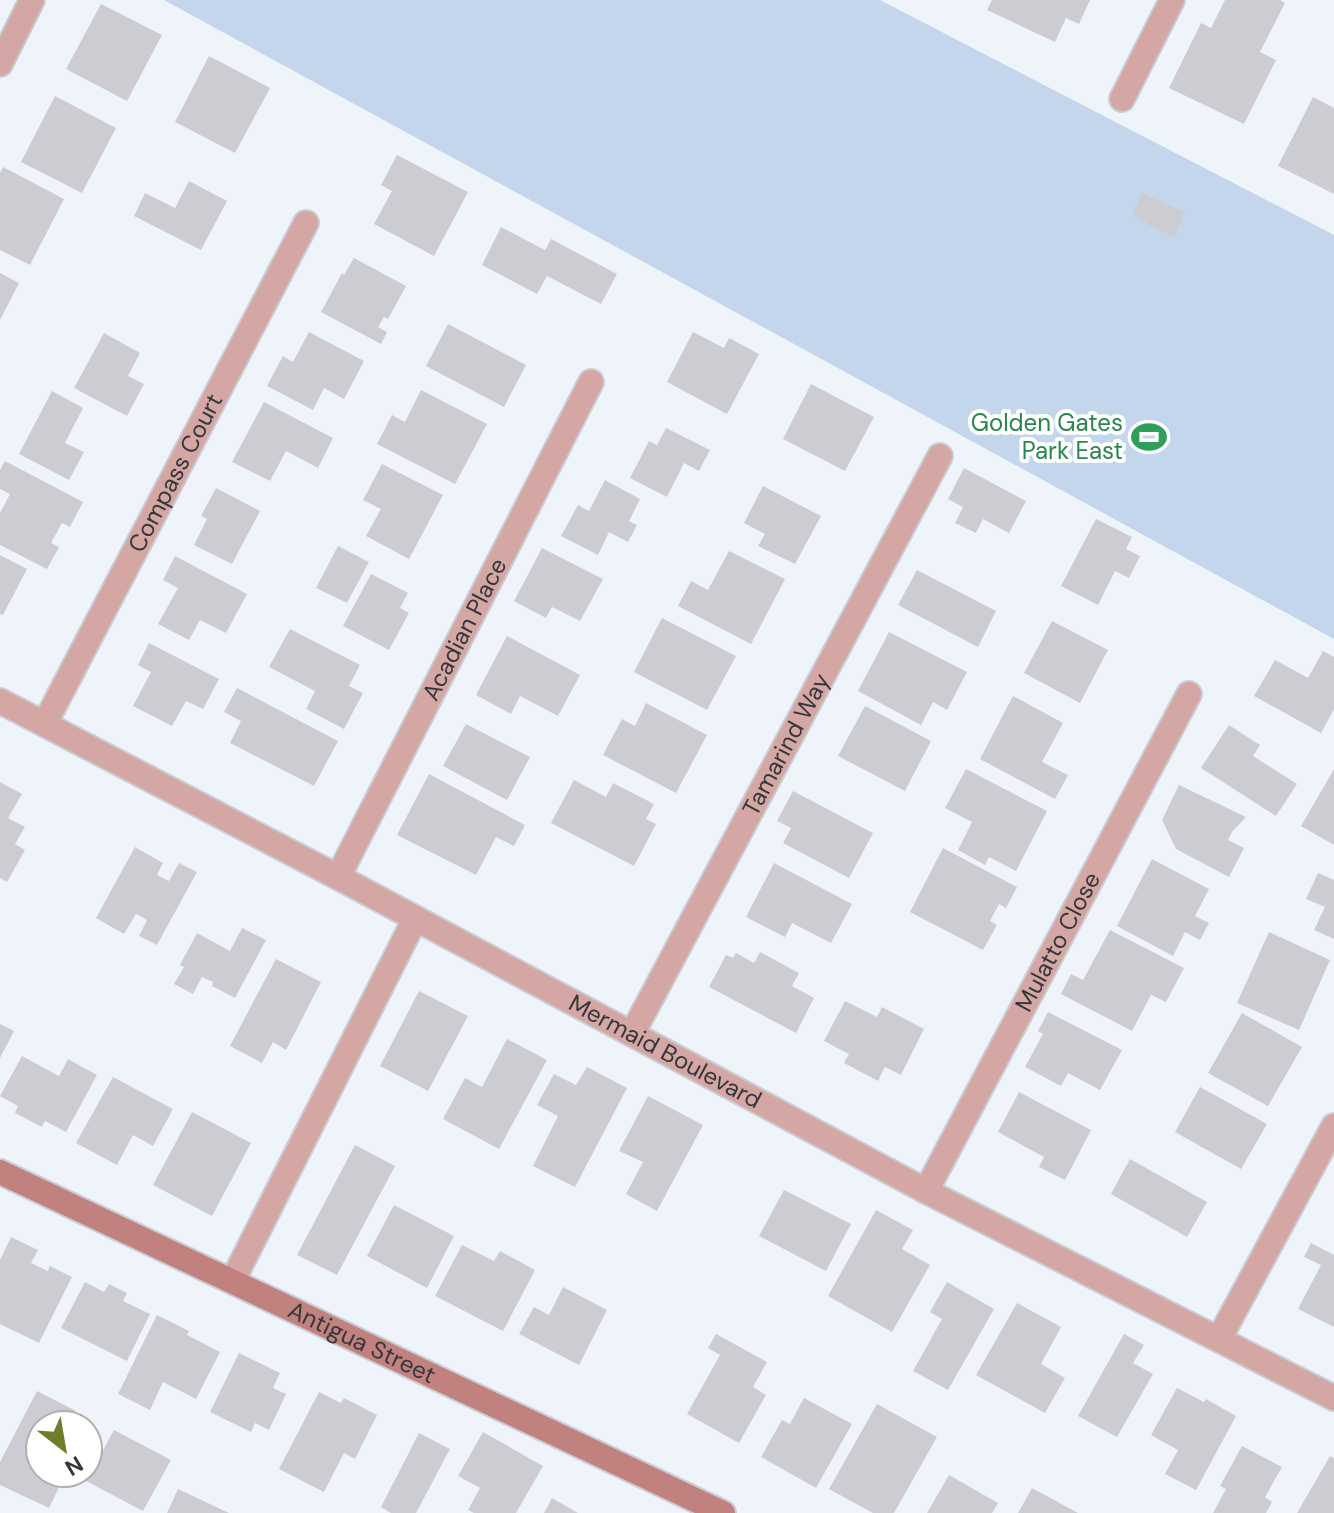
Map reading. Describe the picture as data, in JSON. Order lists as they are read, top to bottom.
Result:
{
  "streets": {
    "street": [
      "Compass Court",
      "Acadian Place",
      "Tamarind Way",
      "Mulatto Close",
      "Mermaid Boulevard",
      "Antigua Street"
    ]
  },
  "crossings": [
    ["Compass Court", "Mermaid Boulevard"],
    ["Acadian Place", "Mermaid Boulevard"],
    ["Tamarind Way", "Mermaid Boulevard"],
    ["Mulatto Close", "Mermaid Boulevard"]
  ],
  "places": {
    "sports": ["Golden Gates Park East"]
  },
  "north": "bottom right"
}
